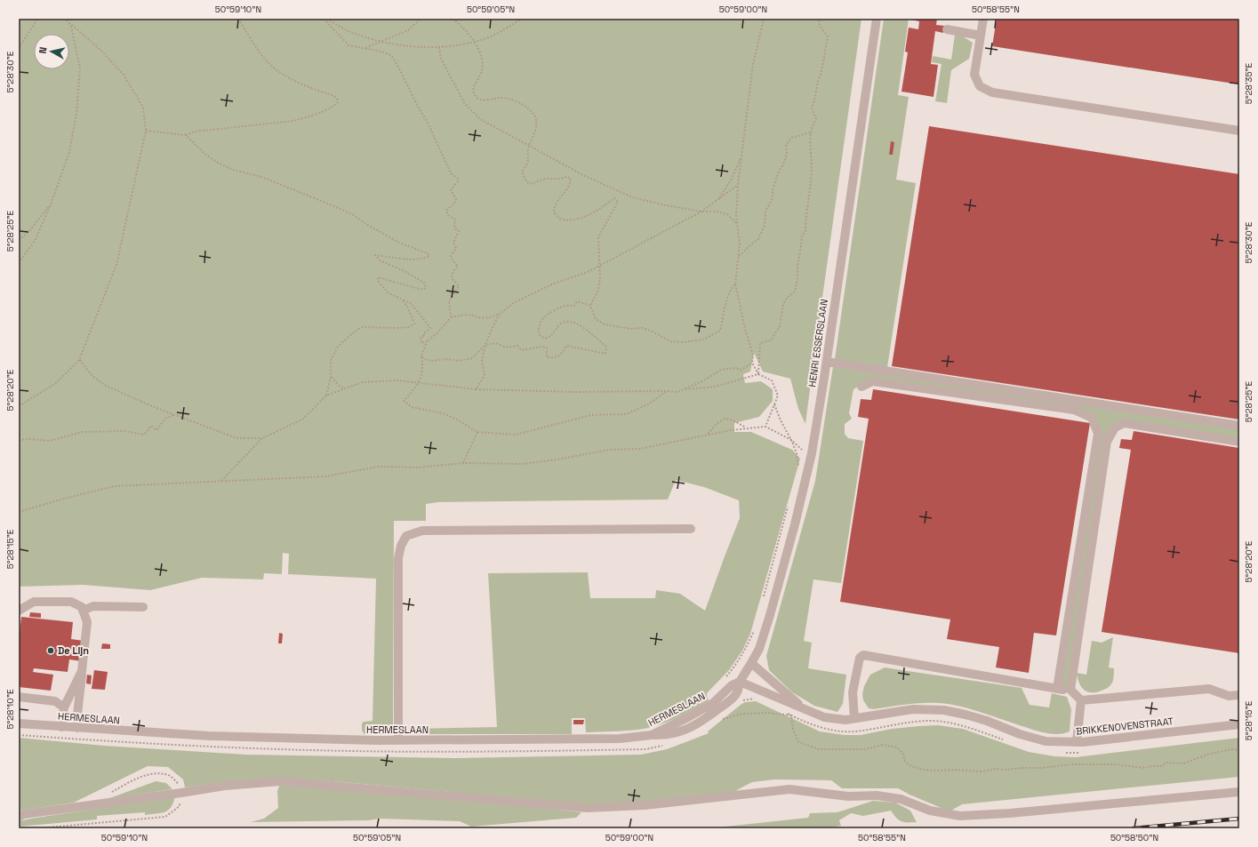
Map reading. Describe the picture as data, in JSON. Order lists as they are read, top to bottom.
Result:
{
  "streets": {
    "street": ["HENRI ESSERSLAAN", "HERMESLAAN", "BRIKKENOVENSTRAAT"]
  },
  "crossings": [
    ["HENRI ESSERSLAAN", "BRIKKENOVENSTRAAT"],
    ["HERMESLAAN", "BRIKKENOVENSTRAAT"]
  ],
  "places": ["De Lijn"],
  "north": "left",
  "coordinates": [
    "50°59'10\"N",
    "50°59'05\"N",
    "50°59'00\"N",
    "50°58'55\"N",
    "5°28'30\"E",
    "5°28'35\"E",
    "5°28'25\"E",
    "5°28'20\"E",
    "5°28'15\"E",
    "5°28'10\"E",
    "50°58'50\"N"
  ]
}
